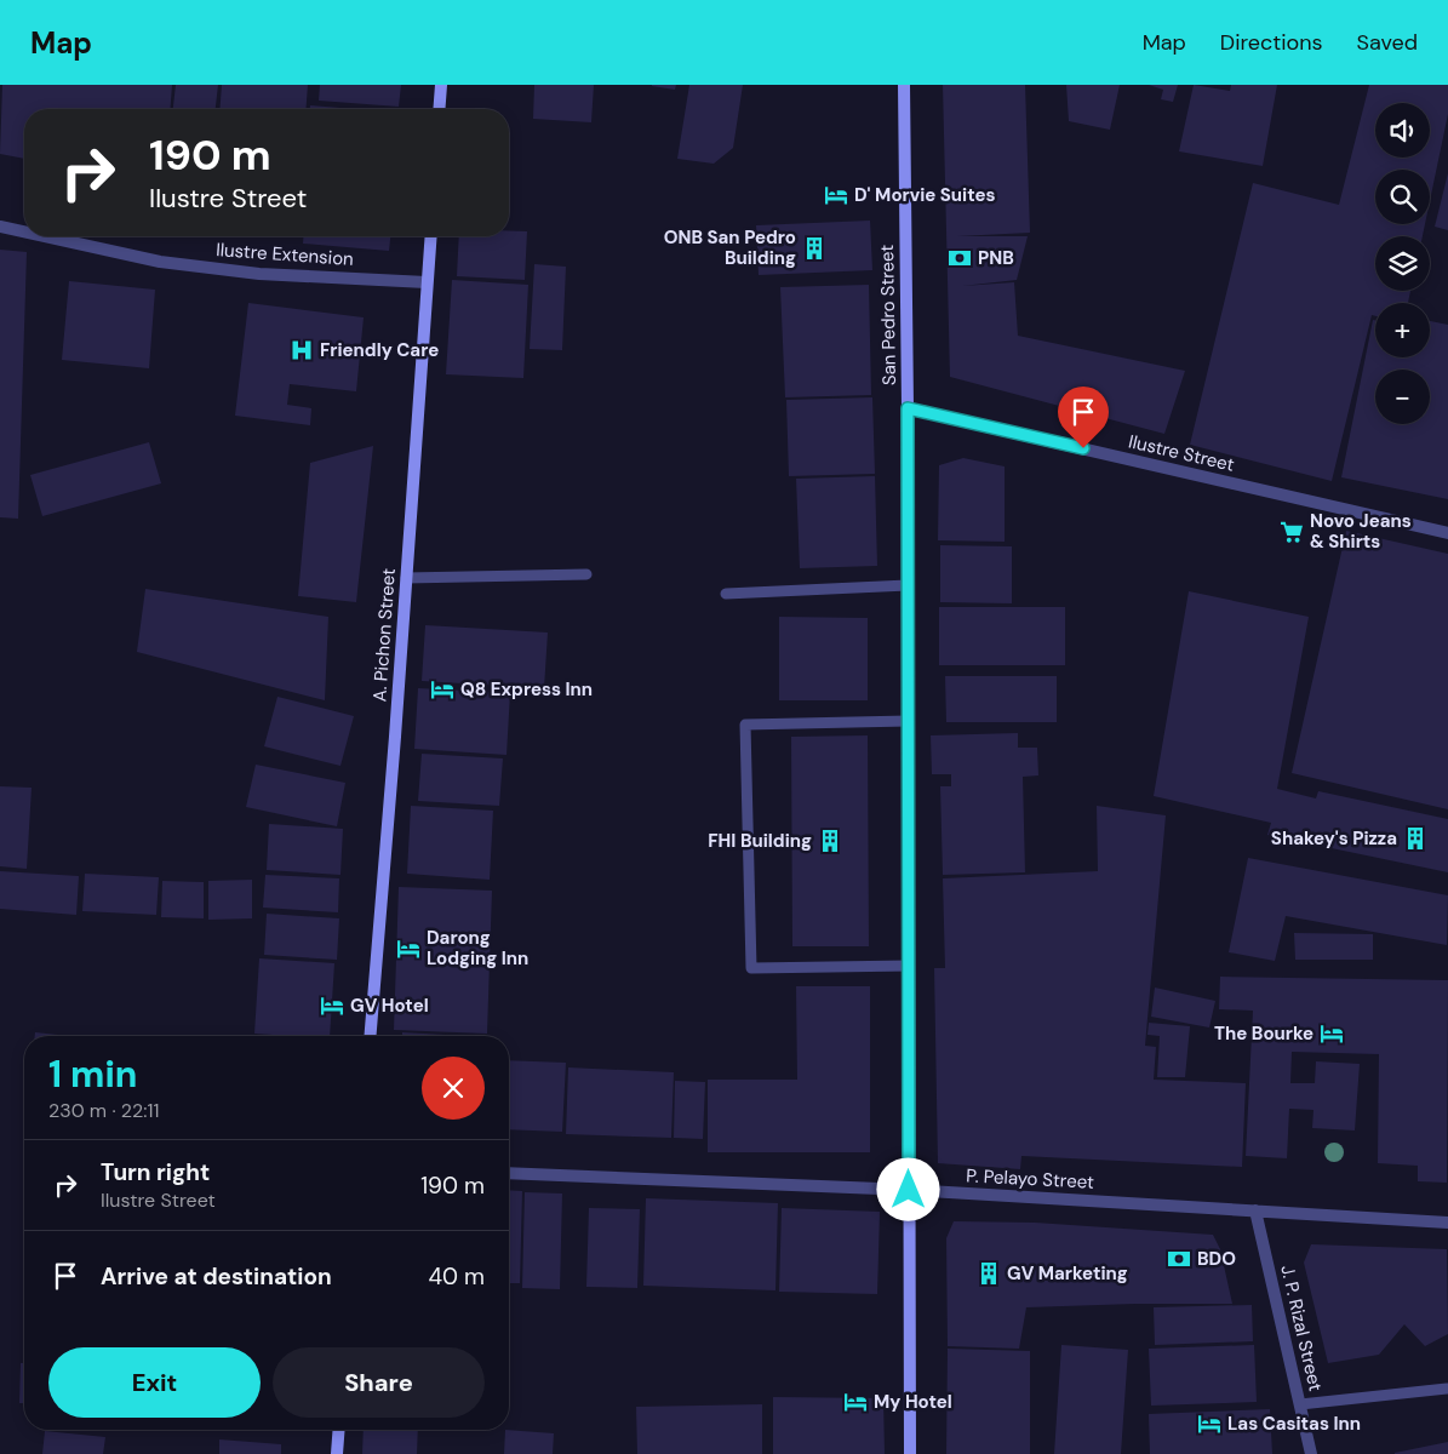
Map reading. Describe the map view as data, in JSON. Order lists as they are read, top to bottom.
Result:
{
  "streets": {
    "main road": ["San Pedro Street", "A. Pichon Street"],
    "street": [
      "Ilustre Extension",
      "Ilustre Street",
      "P. Pelayo Street",
      "J. P. Rizal Street"
    ]
  },
  "crossings": [
    ["Ilustre Extension", "A. Pichon Street"],
    ["San Pedro Street", "Ilustre Street"],
    ["San Pedro Street", "P. Pelayo Street"],
    ["P. Pelayo Street", "J. P. Rizal Street"]
  ],
  "places": {
    "hotel": [
      "D' Morvie Suites",
      "Q8 Express Inn",
      "Darong Lodging Inn",
      "GV Hotel",
      "The Bourke",
      "My Hotel",
      "Las Casitas Inn"
    ],
    "building": [
      "ONB San Pedro Building",
      "Shakey's Pizza",
      "FHI Building",
      "GV Marketing"
    ],
    "bank": ["PNB", "BDO"],
    "hospital": ["Friendly Care"],
    "supermarket": ["Novo Jeans & Shirts"]
  },
  "page": {
    "header": "Map",
    "nav": ["Map", "Directions", "Saved"],
    "map_buttons": ["+", "−"],
    "turn": ["190 m", "Ilustre Street"],
    "heading": ["1 min", "230 m · 22:11"],
    "list": [
      {
        "name": "Turn right",
        "note": "Ilustre Street",
        "value": "190 m"
      },
      {
        "name": "Arrive at destination",
        "value": "40 m"
      }
    ],
    "buttons": ["Exit", "Share"]
  }
}
